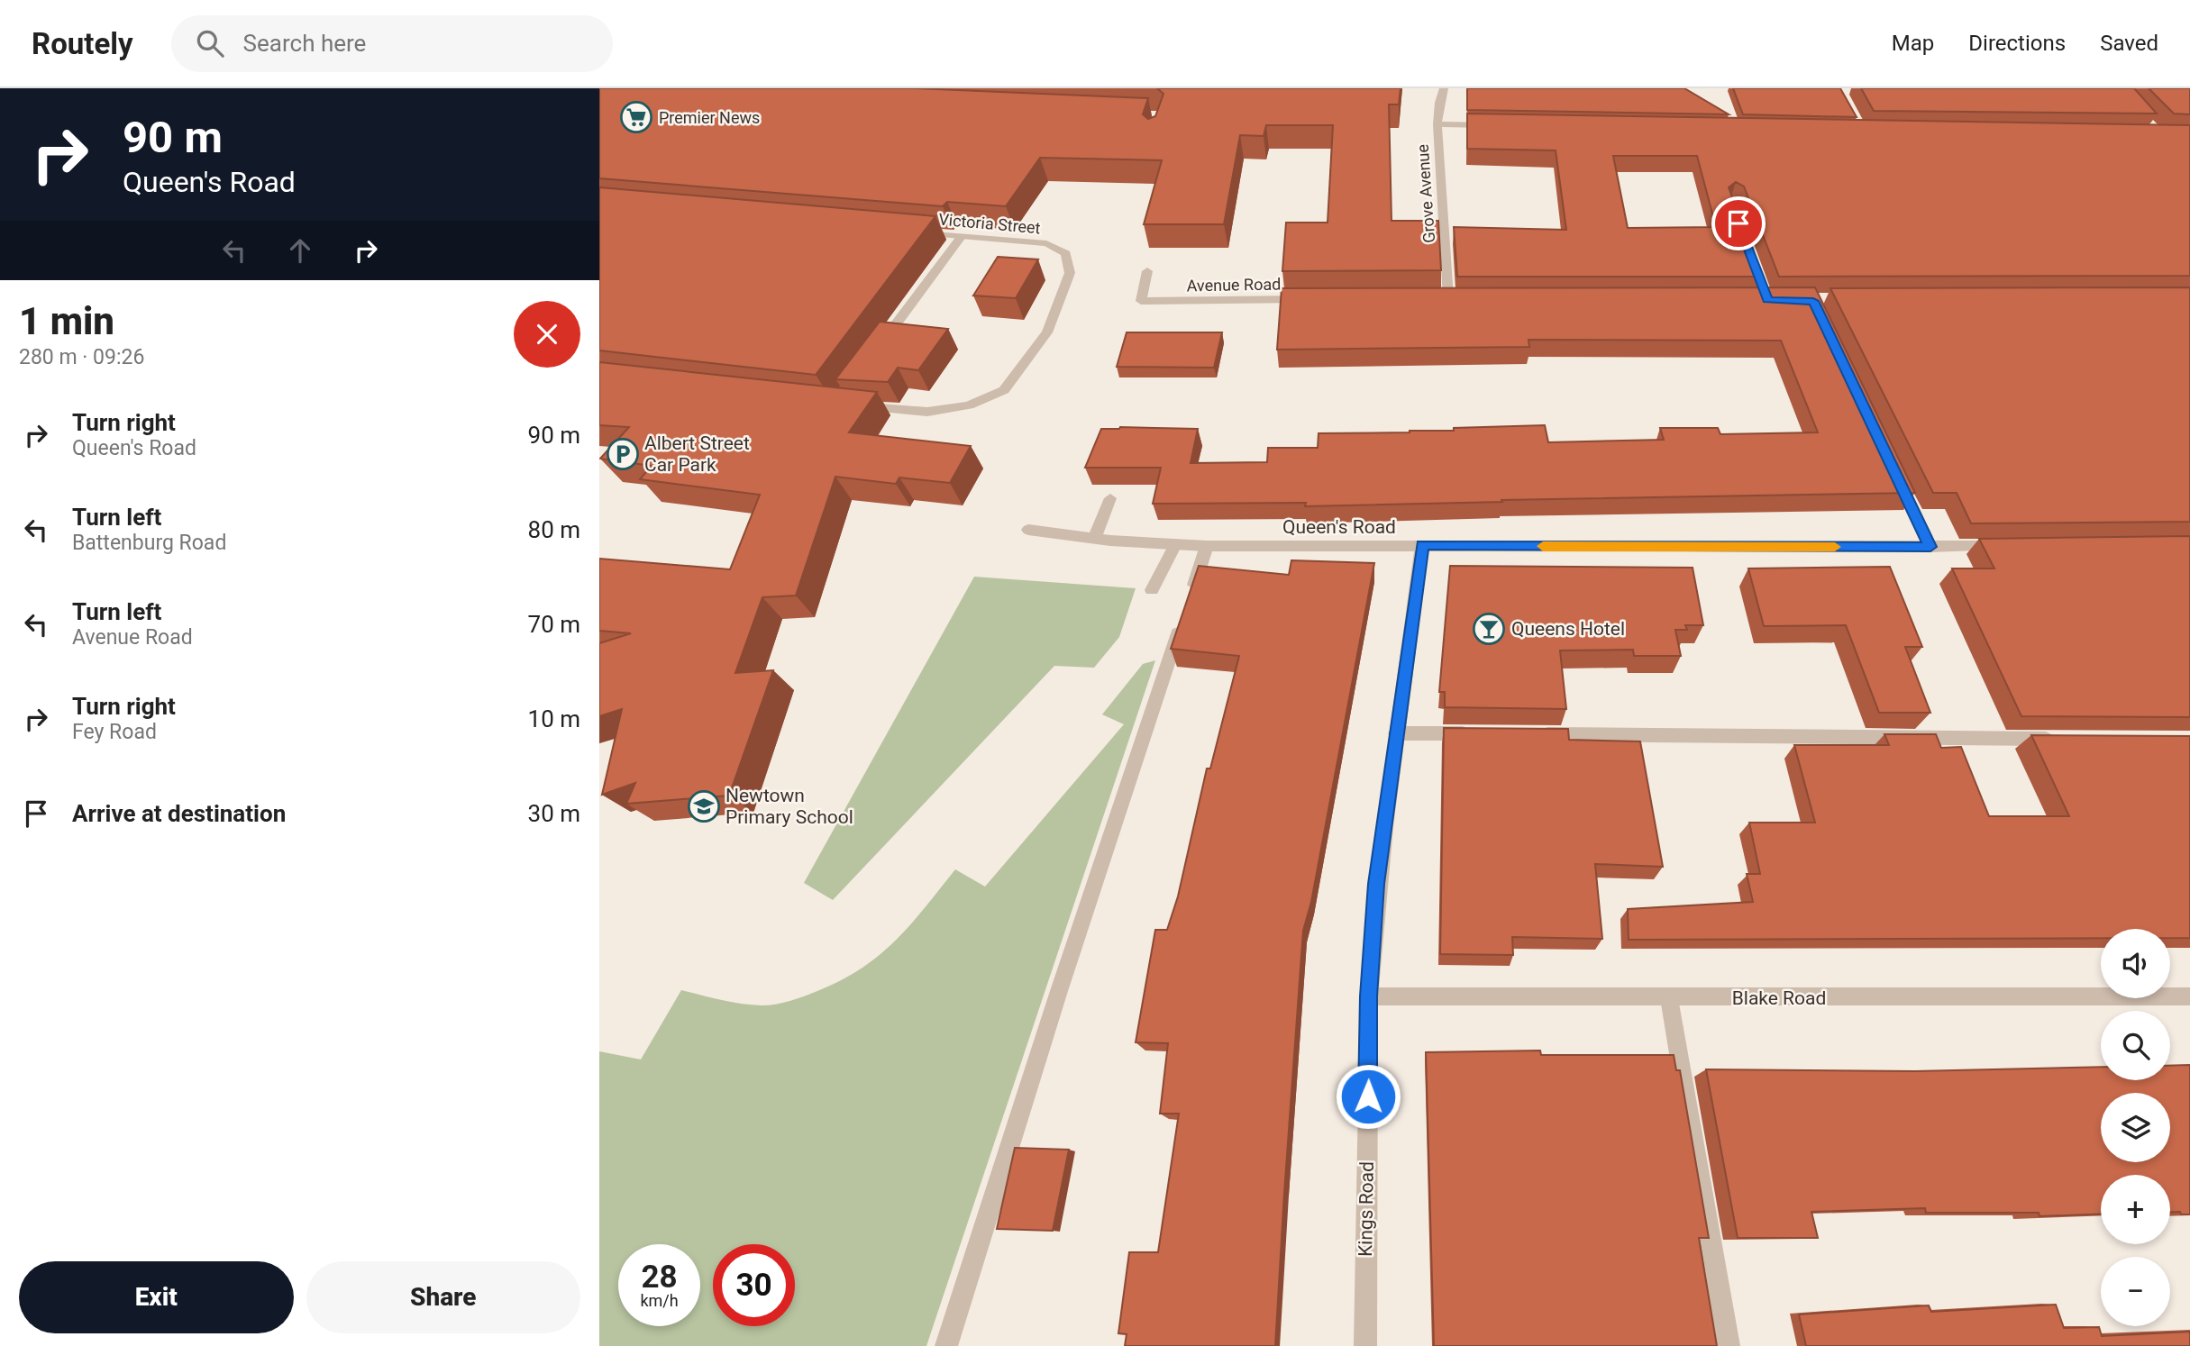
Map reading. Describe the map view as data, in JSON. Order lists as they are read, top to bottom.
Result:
{
  "streets": {
    "street": [
      "Grove Avenue",
      "Victoria Street",
      "Avenue Road",
      "Queen's Road",
      "Blake Road",
      "Kings Road"
    ]
  },
  "crossings": [
    ["Queen's Road", "Kings Road"],
    ["Blake Road", "Kings Road"]
  ],
  "places": {
    "supermarket": ["Premier News"],
    "parking": ["Albert Street Car Park"],
    "bar": ["Queens Hotel"],
    "school or university": ["Newtown Primary School"]
  },
  "page": {
    "header": "Routely",
    "search": "Search here",
    "nav": ["Map", "Directions", "Saved"],
    "turn": ["90 m", "Queen's Road"],
    "heading": ["1 min", "280 m · 09:26"],
    "list": [
      {
        "name": "Turn right",
        "note": "Queen's Road",
        "value": "90 m"
      },
      {
        "name": "Turn left",
        "note": "Battenburg Road",
        "value": "80 m"
      },
      {
        "name": "Turn left",
        "note": "Avenue Road",
        "value": "70 m"
      },
      {
        "name": "Turn right",
        "note": "Fey Road",
        "value": "10 m"
      },
      {
        "name": "Arrive at destination",
        "value": "30 m"
      }
    ],
    "map_buttons": ["+", "−"],
    "speed": "28 km/h",
    "limit": "30",
    "buttons": ["Exit", "Share"]
  }
}
